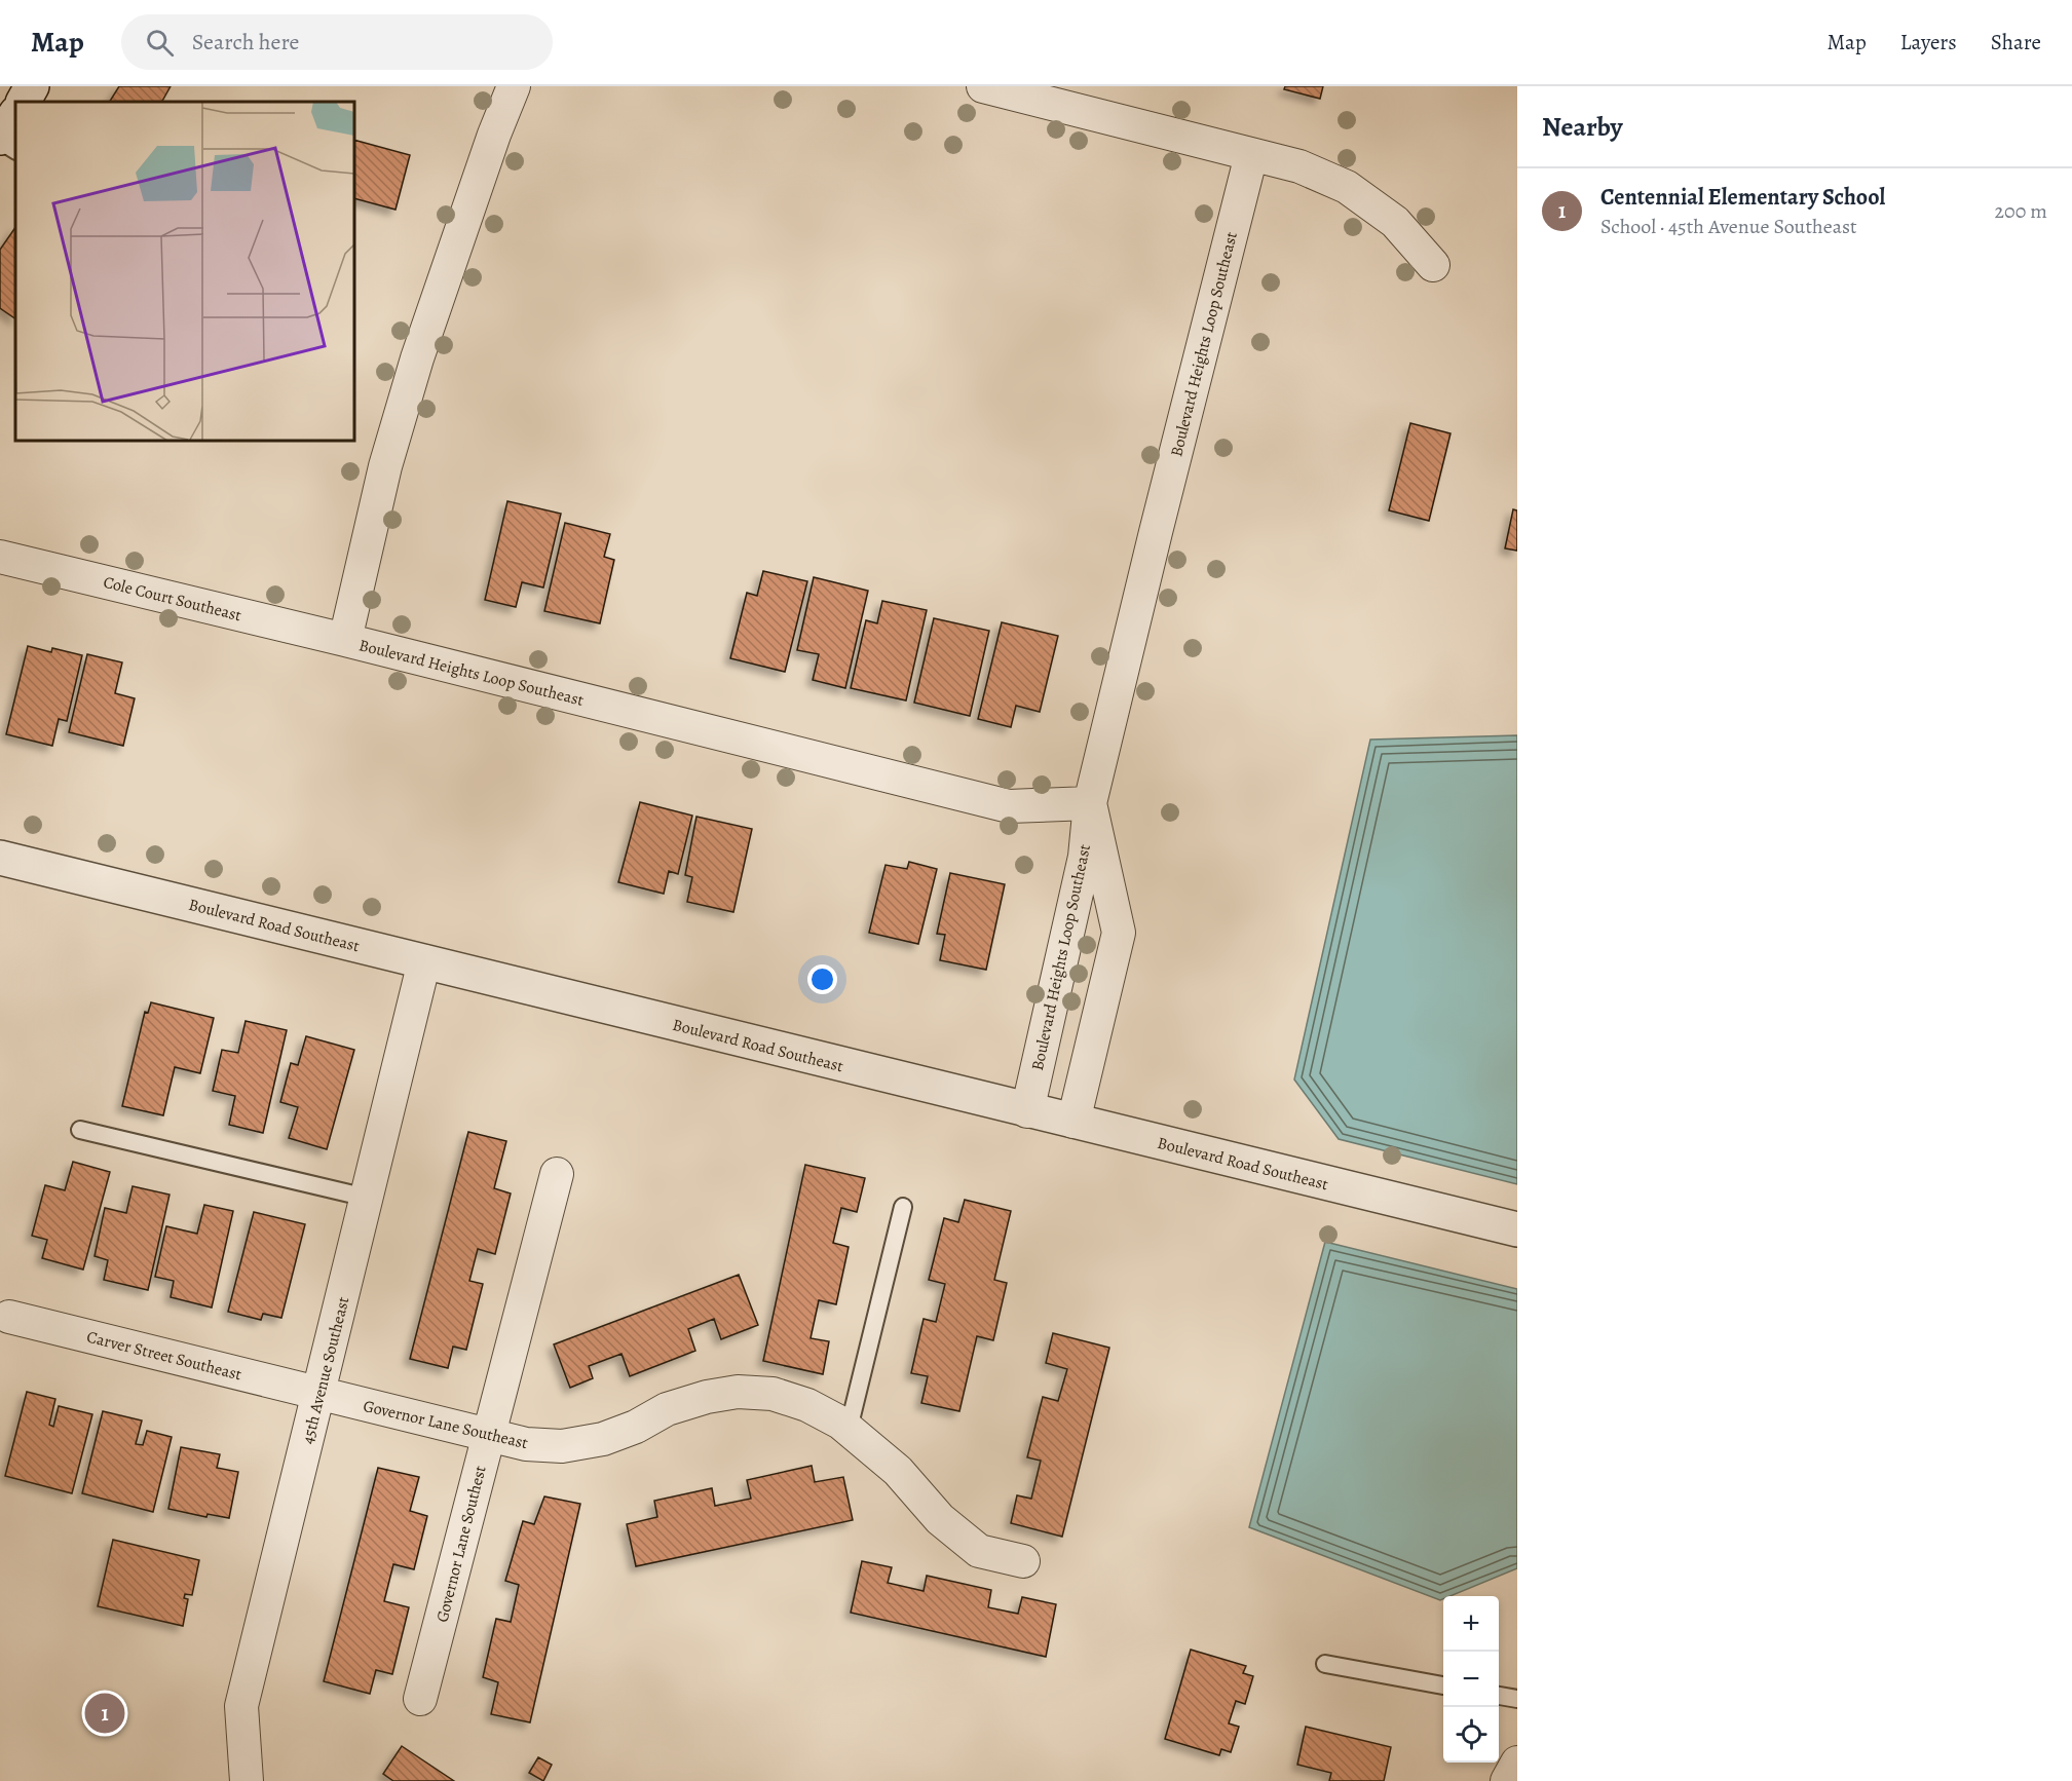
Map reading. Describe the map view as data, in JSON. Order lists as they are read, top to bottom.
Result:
{
  "streets": {
    "street": [
      "Boulevard Heights Loop Southeast",
      "Cole Court Southeast",
      "Boulevard Road Southeast",
      "Carver Street Southeast",
      "45th Avenue Southeast",
      "Governor Lane Southeast",
      "Governor Lane Southest"
    ]
  },
  "crossings": [
    ["Boulevard Heights Loop Southeast", "Cole Court Southeast"],
    ["Boulevard Heights Loop Southeast", "Boulevard Road Southeast"],
    ["Boulevard Road Southeast", "45th Avenue Southeast"],
    ["Carver Street Southeast", "45th Avenue Southeast"],
    ["Carver Street Southeast", "Governor Lane Southeast"],
    ["45th Avenue Southeast", "Governor Lane Southeast"],
    ["Governor Lane Southeast", "Governor Lane Southest"]
  ],
  "page": {
    "header": "Map",
    "search": "Search here",
    "nav": ["Map", "Layers", "Share"],
    "heading": "Nearby",
    "list": [
      {
        "mark": "1",
        "name": "Centennial Elementary School",
        "note": "School · 45th Avenue Southeast",
        "value": "200 m"
      }
    ],
    "map_buttons": ["+", "−"],
    "pins": "1"
  }
}
